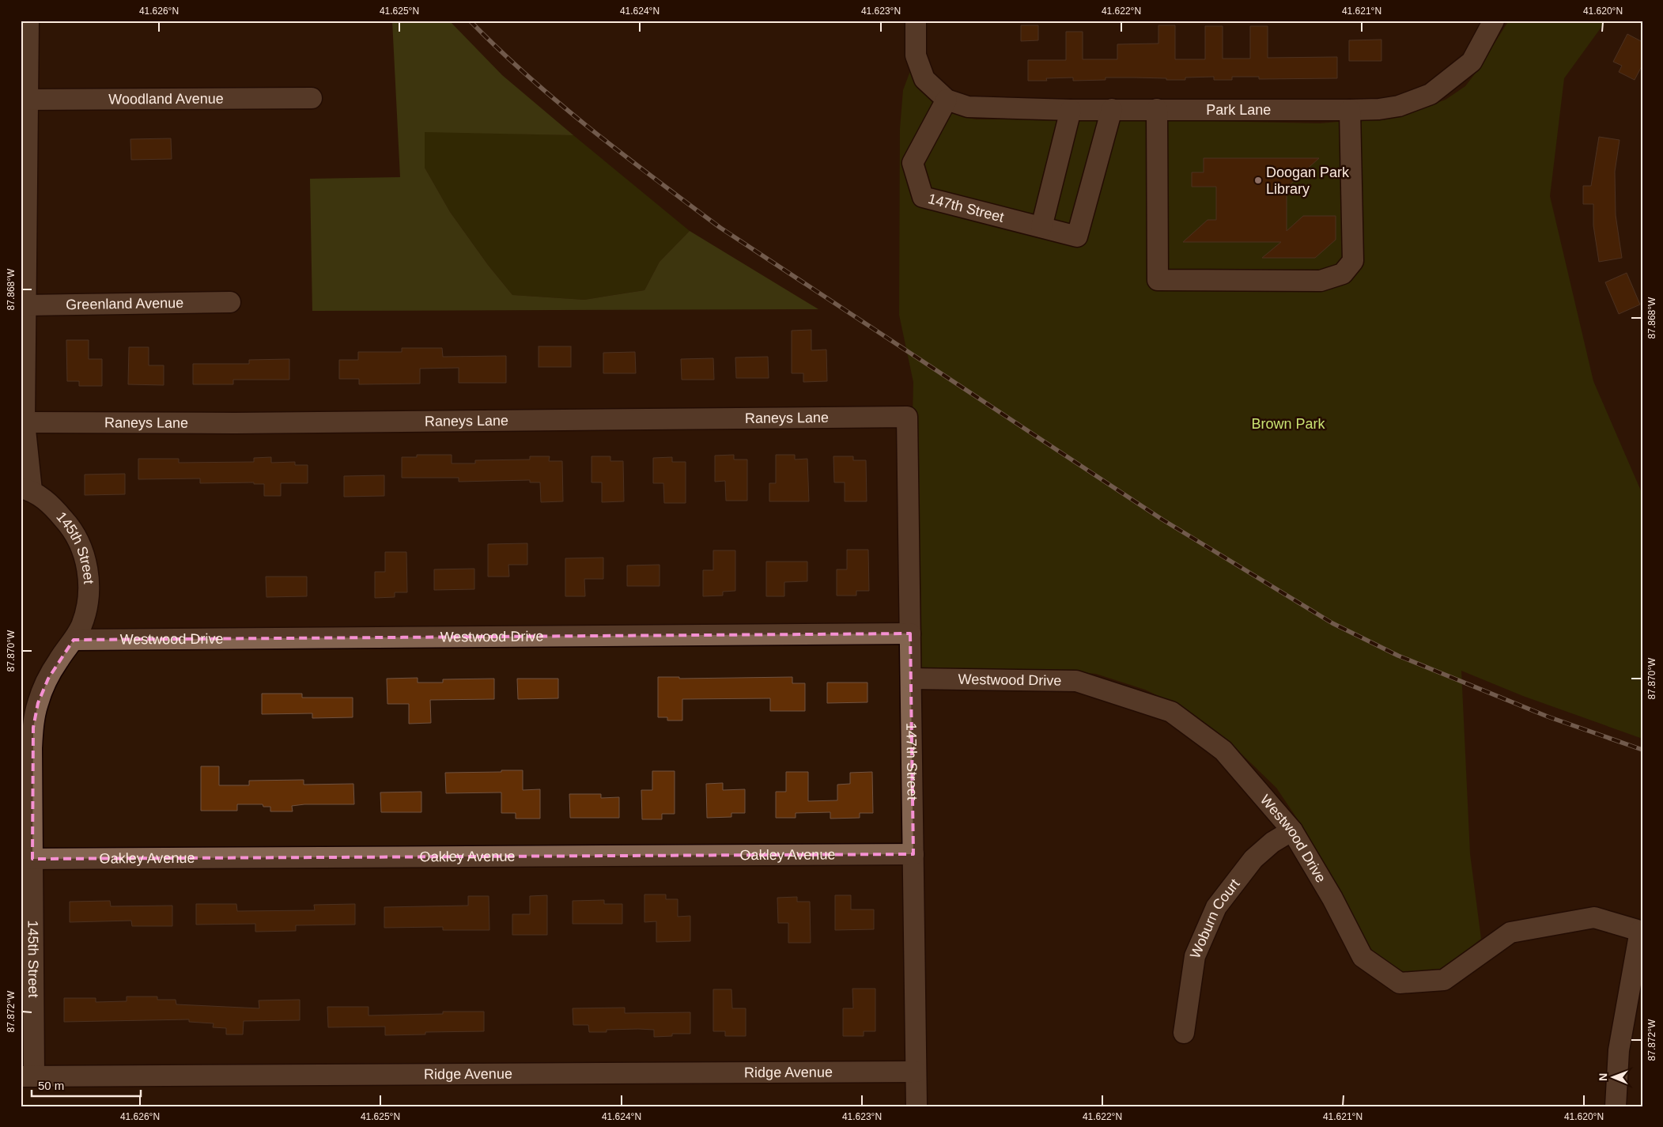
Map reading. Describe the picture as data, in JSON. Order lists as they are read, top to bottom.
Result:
{
  "streets": {
    "street": [
      "Woodland Avenue",
      "Park Lane",
      "147th Street",
      "Greenland Avenue",
      "Raneys Lane",
      "145th Street",
      "Westwood Drive",
      "Oakley Avenue",
      "Woburn Court",
      "Ridge Avenue"
    ]
  },
  "crossings": [
    ["Woodland Avenue", "145th Street"],
    ["Park Lane", "147th Street"],
    ["147th Street", "Raneys Lane"],
    ["147th Street", "Westwood Drive"],
    ["147th Street", "Oakley Avenue"],
    ["147th Street", "Ridge Avenue"],
    ["Greenland Avenue", "145th Street"],
    ["Raneys Lane", "145th Street"],
    ["145th Street", "Westwood Drive"],
    ["145th Street", "Oakley Avenue"],
    ["145th Street", "Ridge Avenue"],
    ["Westwood Drive", "Woburn Court"]
  ],
  "parks": ["Brown Park"],
  "places": ["Doogan Park Library"],
  "scale_bar": "50 m",
  "north": "left",
  "coordinates": [
    "41.626°N",
    "41.625°N",
    "41.624°N",
    "41.623°N",
    "41.622°N",
    "41.621°N",
    "41.620°N",
    "87.868°W",
    "87.870°W",
    "87.872°W"
  ]
}
